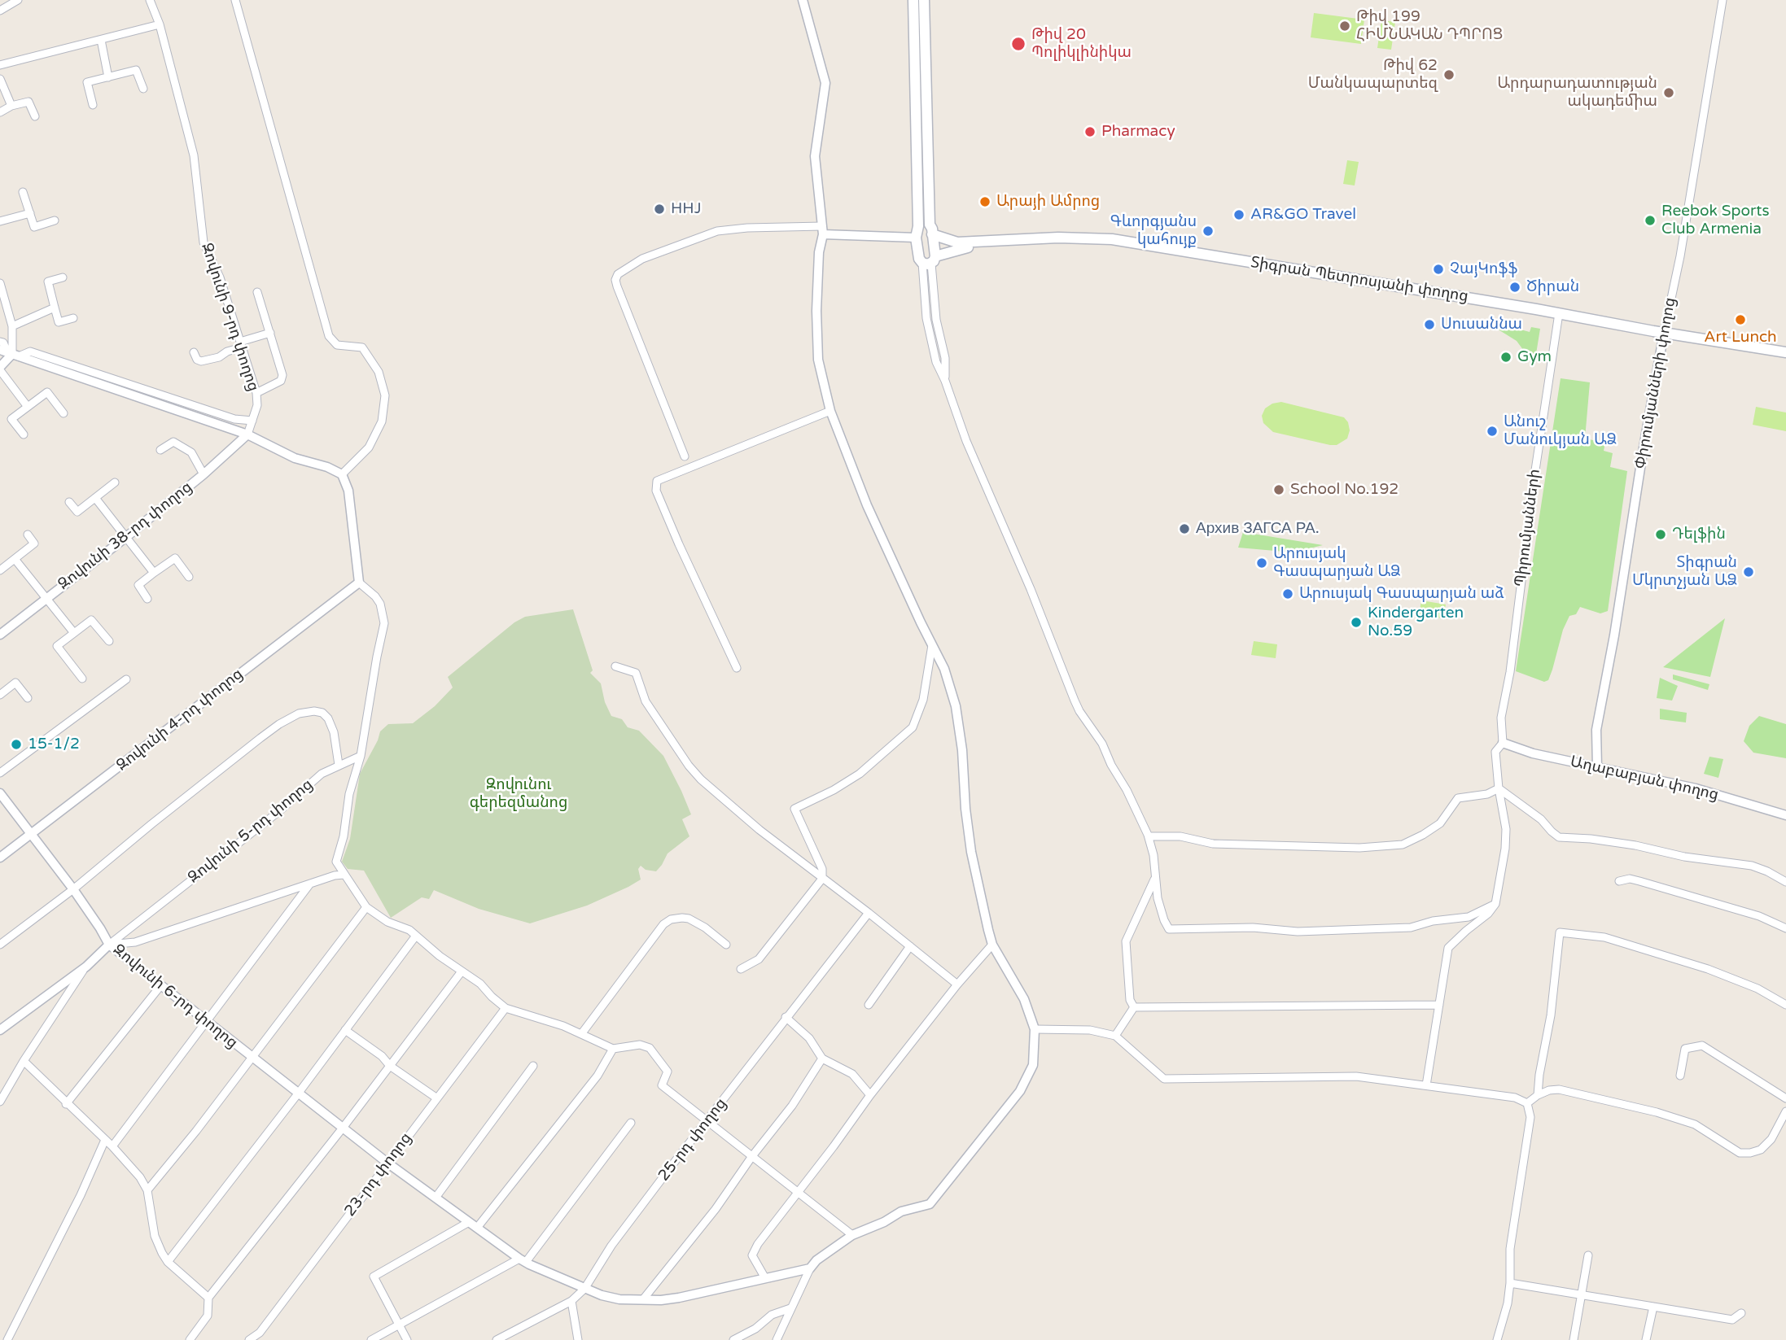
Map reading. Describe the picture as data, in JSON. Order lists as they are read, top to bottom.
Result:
{
  "streets": {
    "main road": ["Տիգրան Պետրոսյանի փողոց"],
    "street": [
      "Զովունի 9-րդ փողոց",
      "Փիրումյանների փողոց",
      "Պիրումյանների",
      "Զովունի 38-րդ փողոց",
      "Զովունի 4-րդ փողոց",
      "Աղաբաբյան փողոց",
      "Զովունի 5-րդ փողոց",
      "Զովունի 6-րդ փողոց",
      "25-րդ փողոց",
      "23-րդ փողոց"
    ]
  },
  "crossings": [
    ["Տիգրան Պետրոսյանի փողոց", "Փիրումյանների փողոց"],
    ["Տիգրան Պետրոսյանի փողոց", "Պիրումյանների"],
    ["Զովունի 9-րդ փողոց", "Զովունի 38-րդ փողոց"],
    ["Փիրումյանների փողոց", "Աղաբաբյան փողոց"],
    ["Պիրումյանների", "Աղաբաբյան փողոց"],
    ["Զովունի 4-րդ փողոց", "Զովունի 6-րդ փողոց"],
    ["Զովունի 5-րդ փողոց", "Զովունի 6-րդ փողոց"],
    ["Զովունի 6-րդ փողոց", "25-րդ փողոց"],
    ["Զովունի 6-րդ փողոց", "23-րդ փողոց"]
  ],
  "parks": ["Զովունու գերեզմանոց"],
  "places": [
    "Թիվ 199 ՀԻՄՆԱԿԱՆ ԴՊՐՈՑ",
    "Թիվ 20 Պոլիկլինիկա",
    "Թիվ 62 Մանկապարտեզ",
    "Արդարադատության ակադեմիա",
    "Pharmacy",
    "Արայի Ամրոց",
    "HHJ",
    "AR&GO Travel",
    "Reebok Sports Club Armenia",
    "Գևորգյանս կահույք",
    "ՉայԿոֆֆ",
    "Ծիրան",
    "Art Lunch",
    "Սուսաննա",
    "Gym",
    "Անուշ Մանուկյան ԱՁ",
    "School No.192",
    "Архив ЗАГСА РА.",
    "Դելֆին",
    "Արուսյակ Գասպարյան ԱՁ",
    "Տիգրան Մկրտչյան ԱՁ",
    "Արուսյակ Գասպարյան աձ",
    "Kindergarten No.59",
    "15-1/2"
  ]
}
